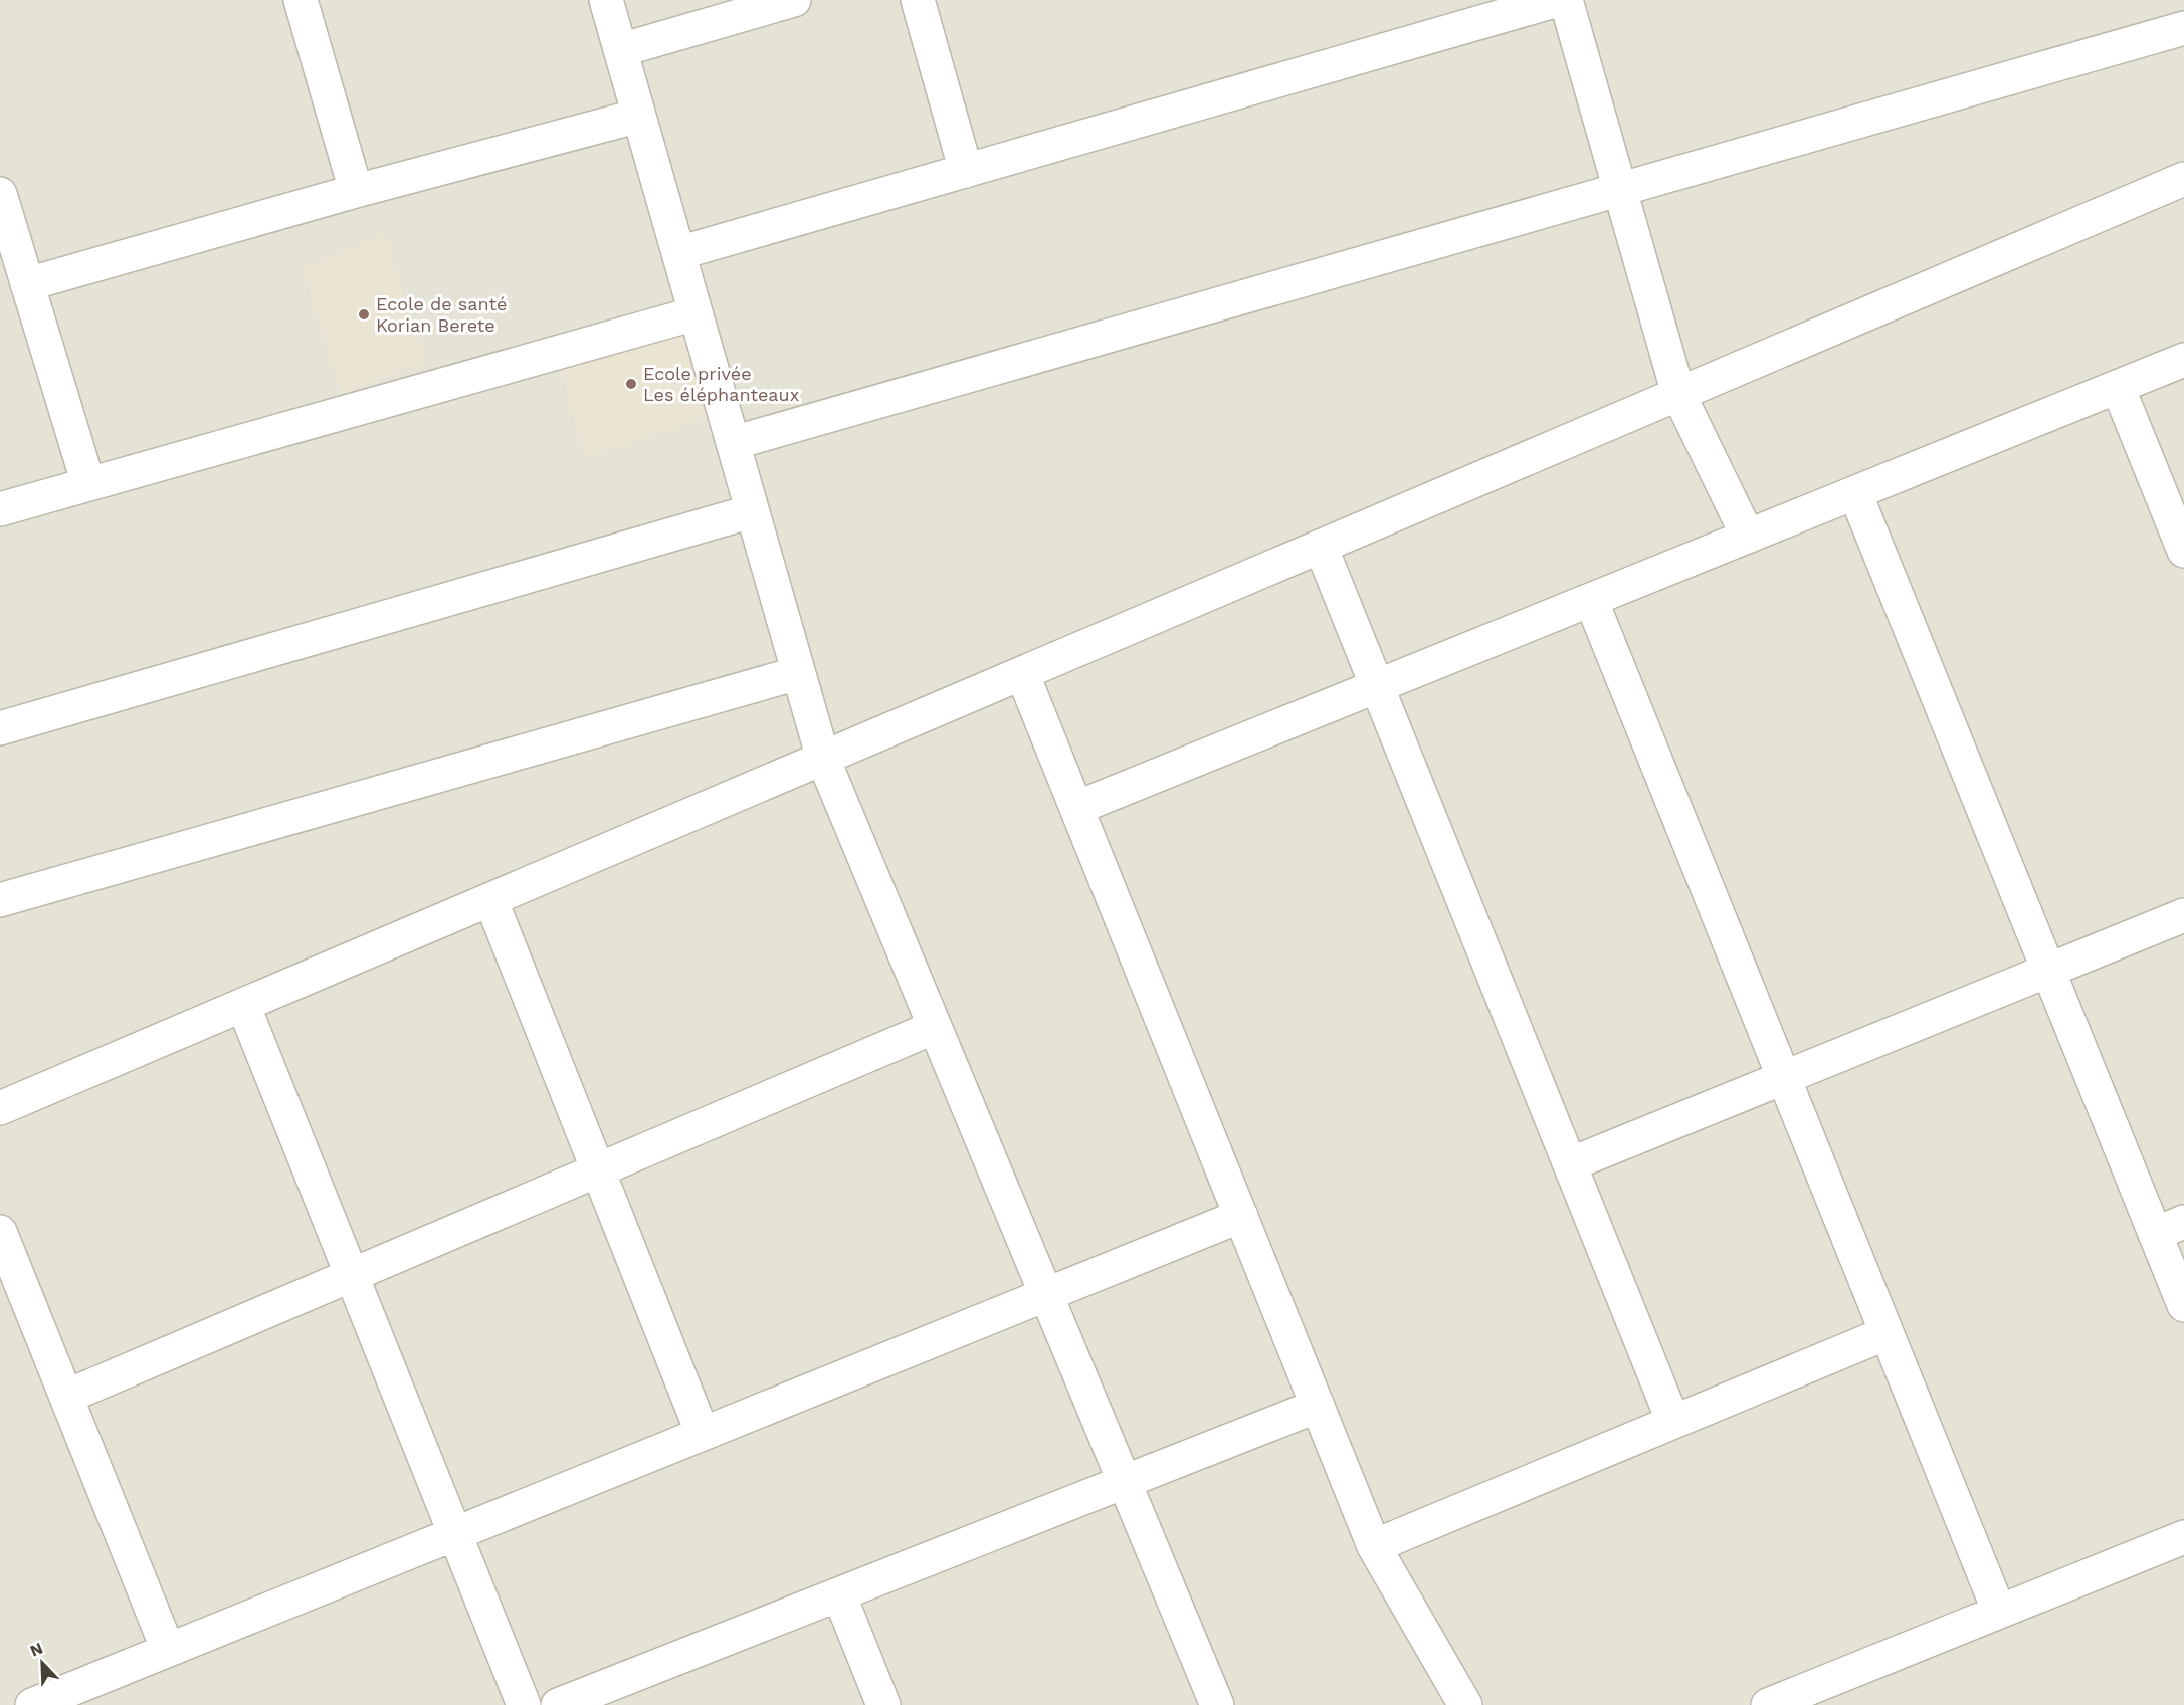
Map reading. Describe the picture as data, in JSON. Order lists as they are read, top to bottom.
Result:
{
  "places": ["Ecole de santé Korian Berete", "Ecole privée Les éléphanteaux"],
  "north": "top left"
}
